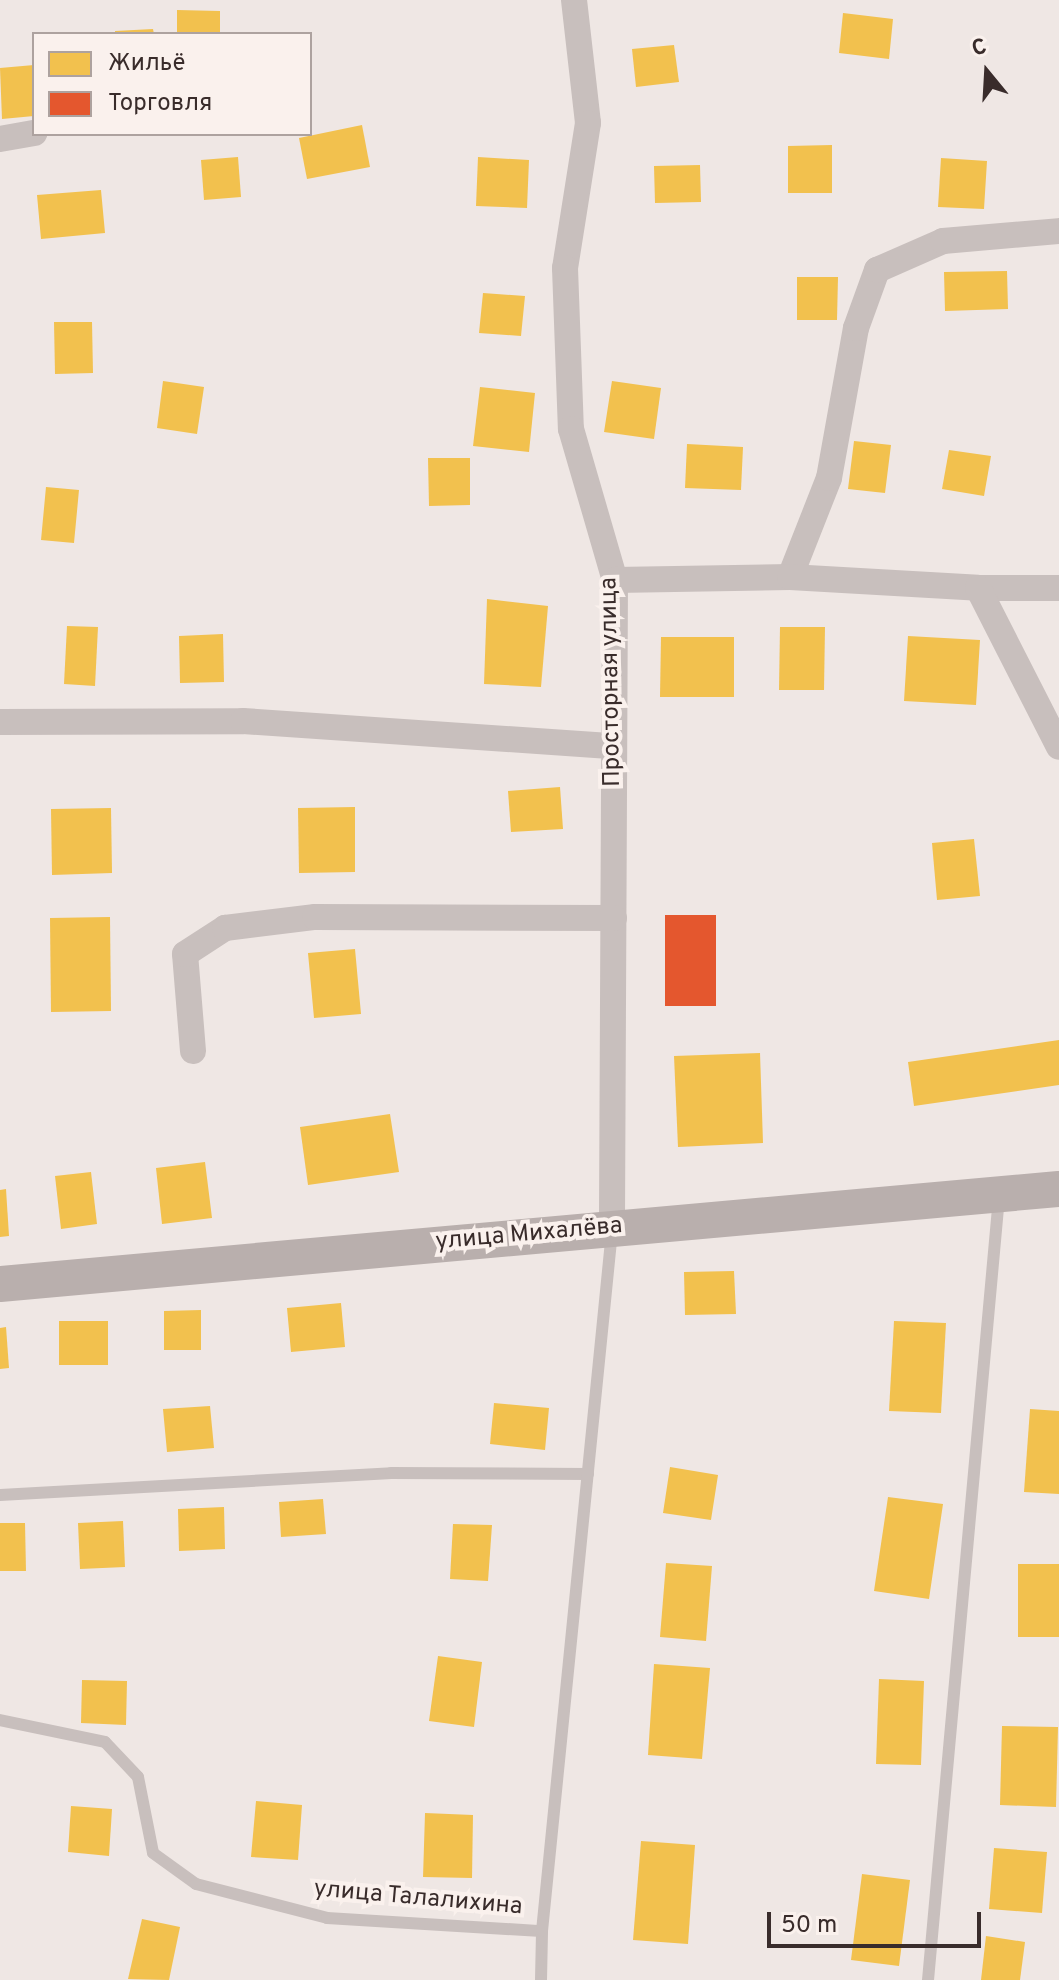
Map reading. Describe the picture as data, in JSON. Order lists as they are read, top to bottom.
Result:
{
  "streets": {
    "street": ["Просторная улица", "улица Михалёва"],
    "lane": ["улица Талалихина"]
  },
  "crossings": [
    ["Просторная улица", "улица Михалёва"]
  ],
  "legend": ["Жильё", "Торговля"],
  "scale_bar": "50 m",
  "north": "top"
}
